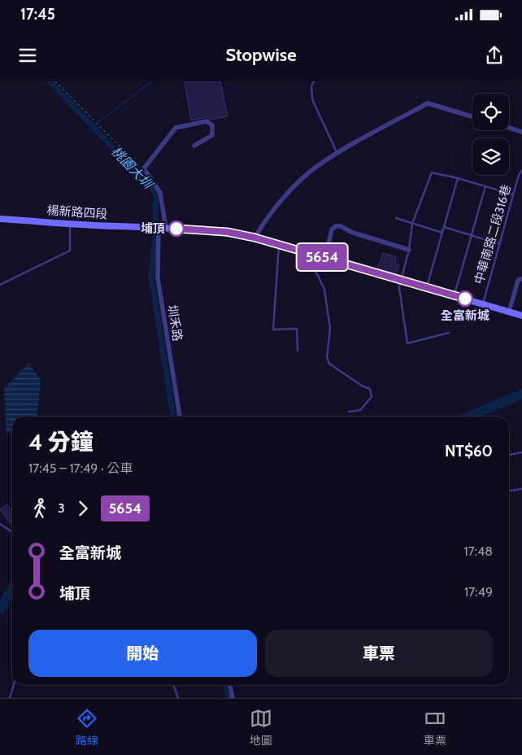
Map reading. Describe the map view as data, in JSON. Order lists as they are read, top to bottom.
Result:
{
  "streets": {
    "main road": ["楊新路四段"],
    "street": ["圳禾路"],
    "lane": ["中華南路二段316巷"]
  },
  "crossings": [
    ["楊新路四段", "中華南路二段316巷"],
    ["楊新路四段", "圳禾路"]
  ],
  "water": ["桃園大圳"],
  "places": ["埔頂", "全富新城"],
  "lines": ["bus line 5654"],
  "page": {
    "status": "17:45",
    "header": "Stopwise",
    "on_map": "5654",
    "heading": ["4 分鐘", "17:45 – 17:49 · 公車", "NT$60"],
    "legs": ["3", "5654"],
    "list": [
      {
        "name": "全富新城",
        "value": "17:48"
      },
      {
        "name": "埔頂",
        "value": "17:49"
      }
    ],
    "buttons": ["開始", "車票"],
    "tabs": ["路線", "地圖", "車票"]
  }
}
